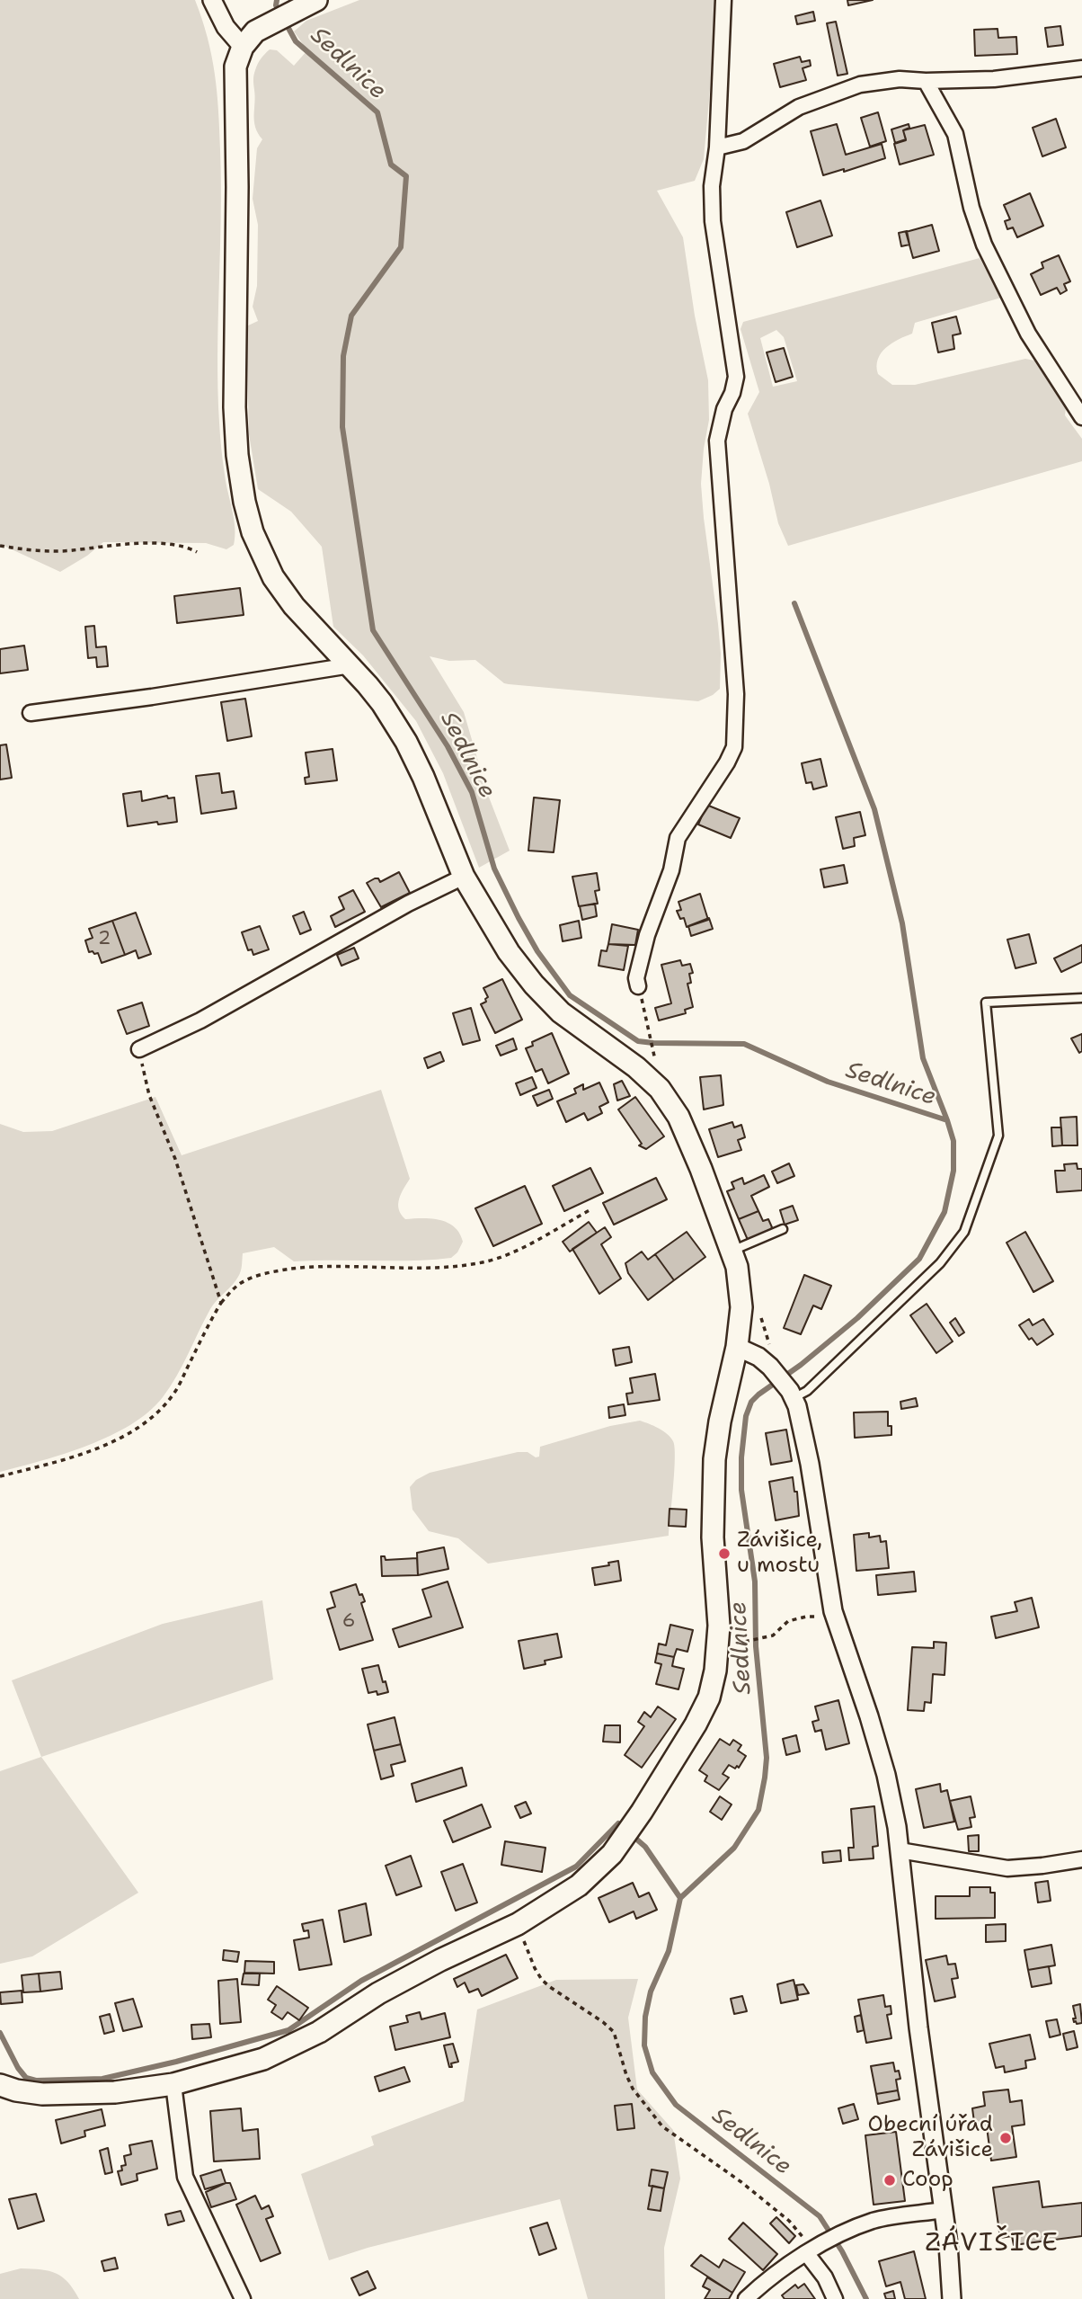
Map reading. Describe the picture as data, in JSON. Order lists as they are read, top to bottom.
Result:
{
  "districts": ["ZÁVIŠICE"],
  "water": ["Sedlnice"],
  "places": ["Závišice, u mostu", "Obecní úřad Závišice", "Coop"],
  "house_numbers": ["2", "6"]
}
